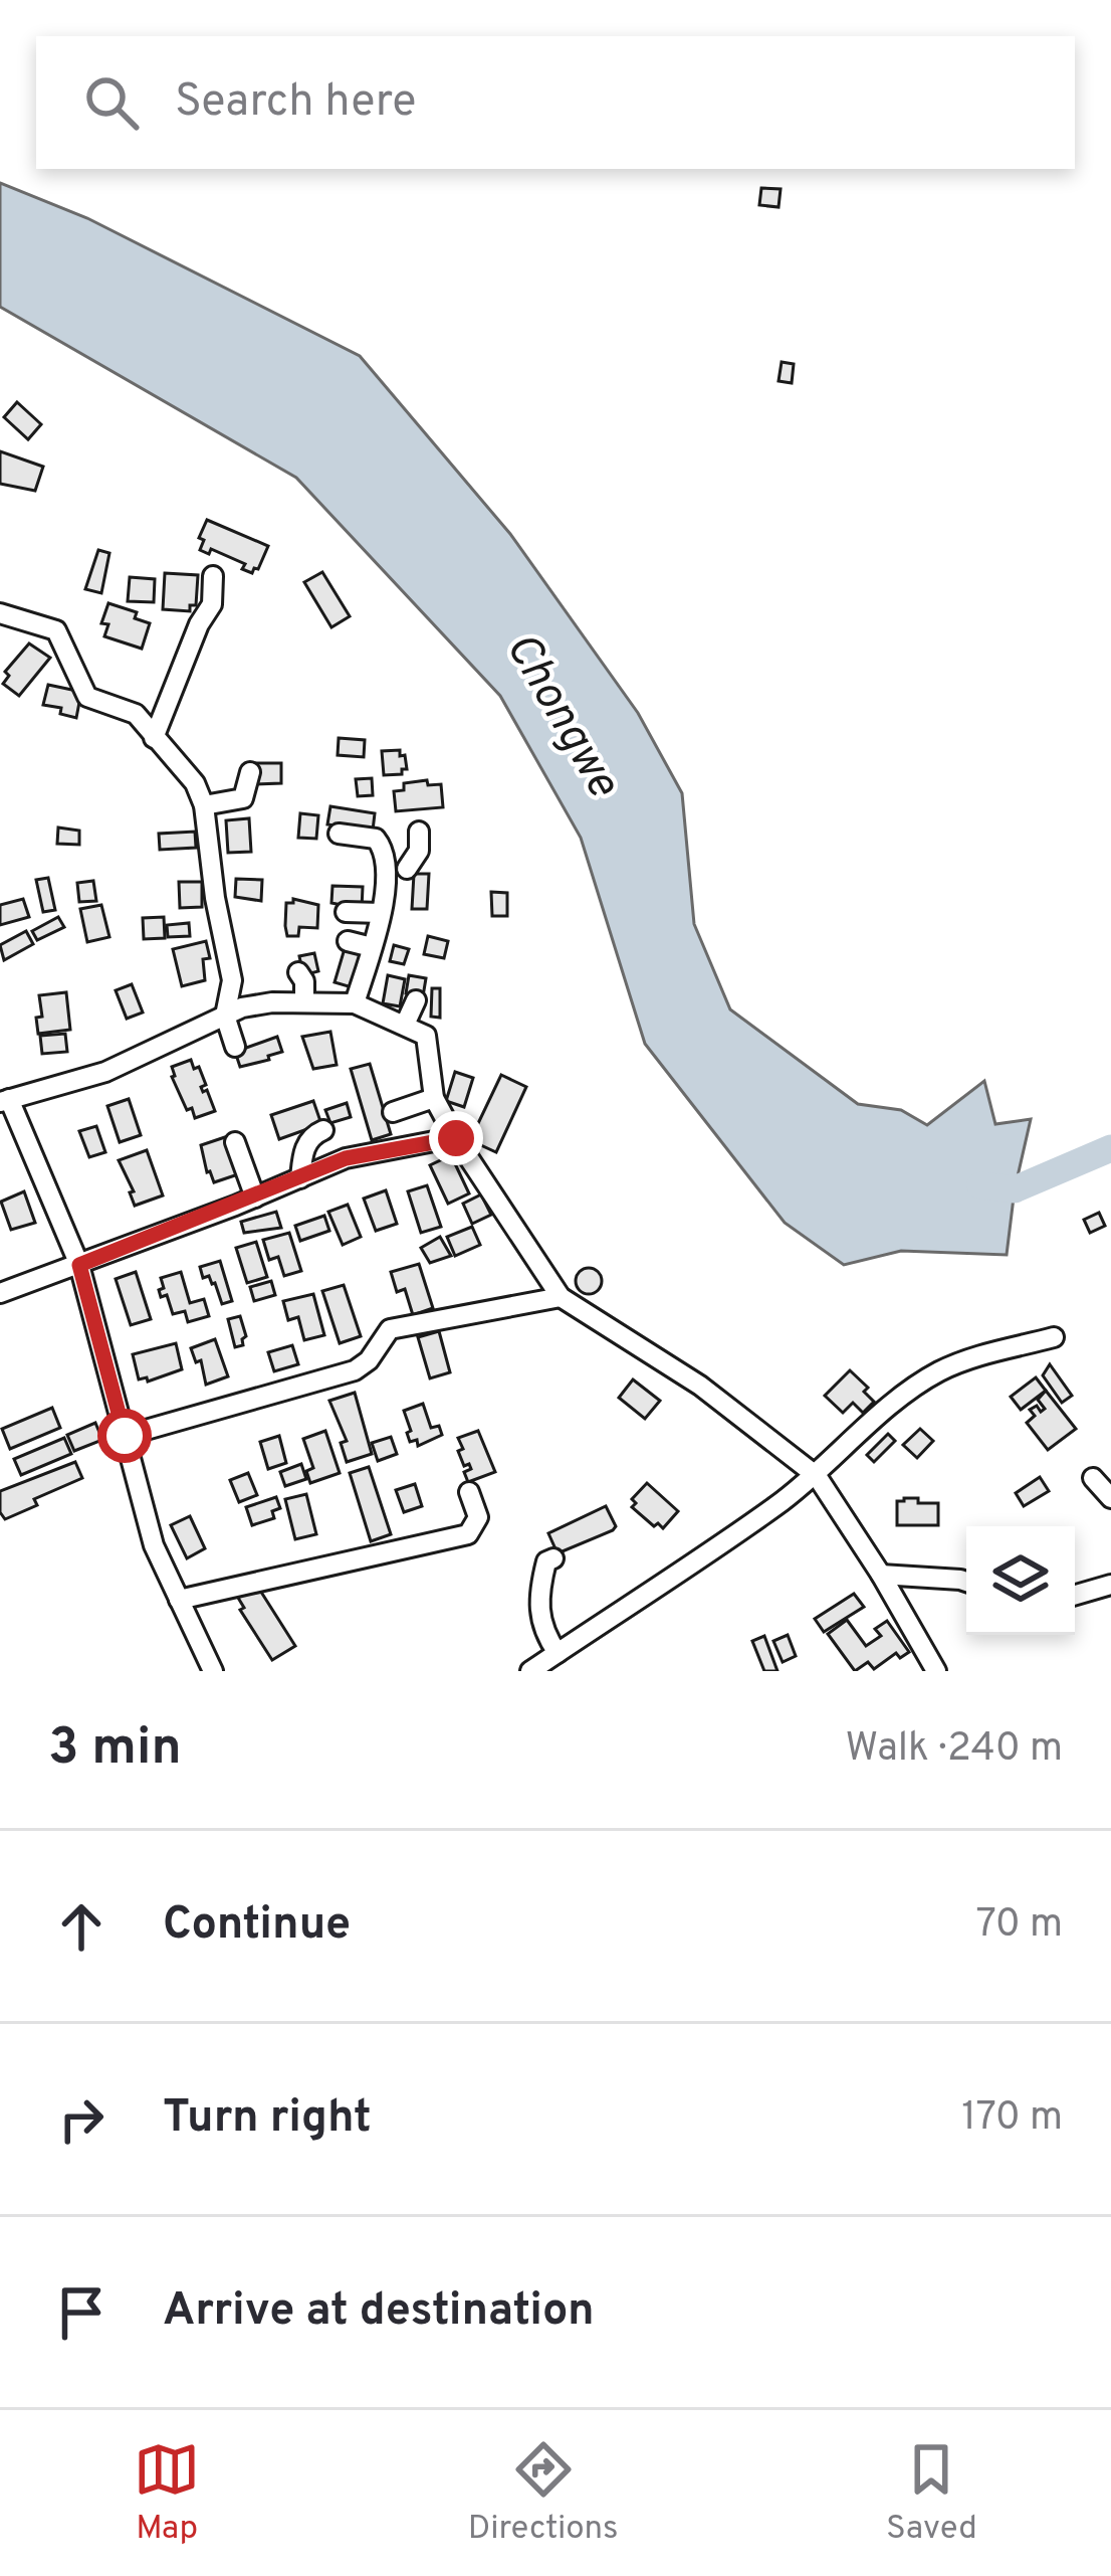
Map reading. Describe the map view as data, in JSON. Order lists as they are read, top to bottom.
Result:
{
  "water": ["Chongwe"],
  "page": {
    "search": "Search here",
    "heading": ["3 min", "Walk · 240 m"],
    "list": [
      ["Continue", "70 m"],
      ["Turn right", "170 m"],
      "Arrive at destination"
    ],
    "nav": ["Map", "Directions", "Saved"]
  }
}
